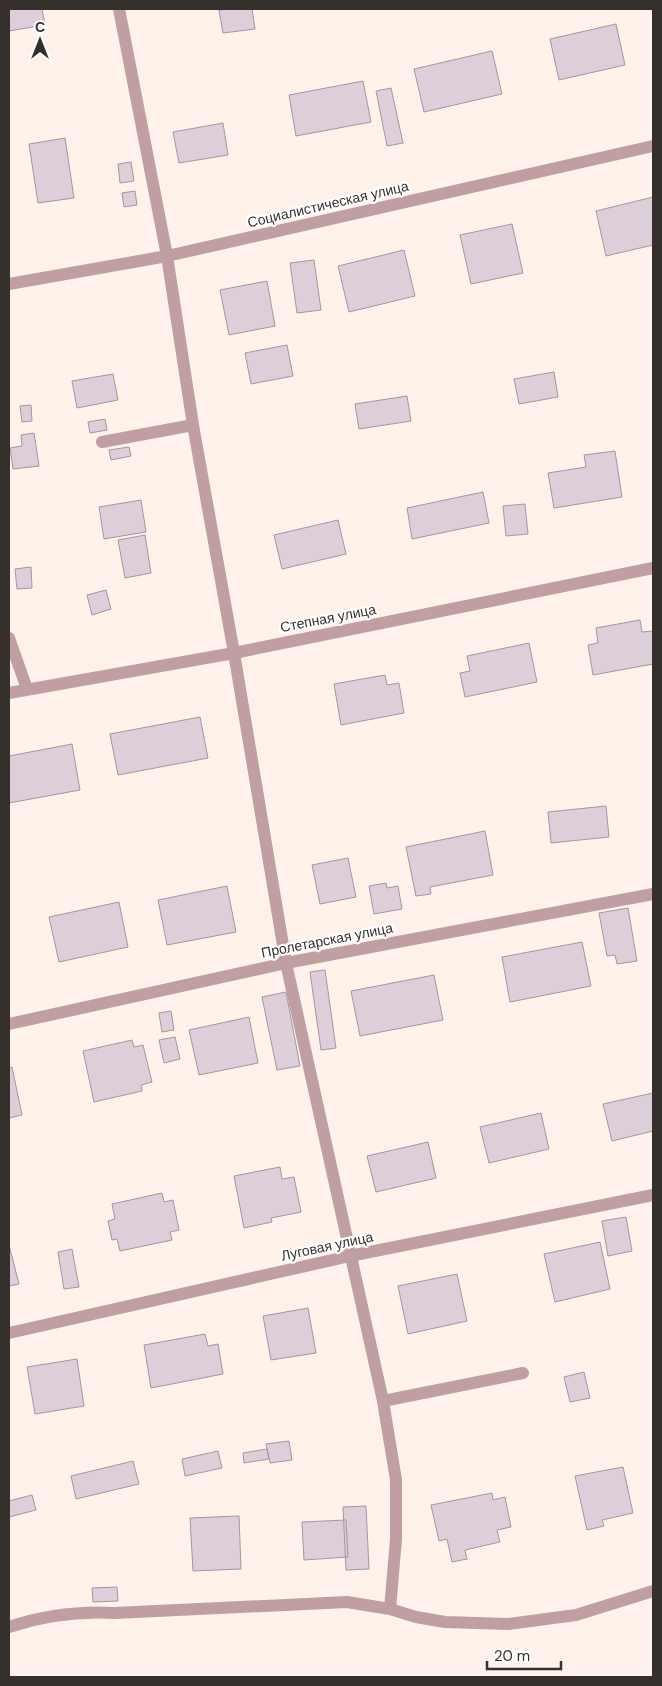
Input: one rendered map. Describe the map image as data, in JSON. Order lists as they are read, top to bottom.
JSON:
{
  "streets": {
    "street": [
      "Социалистическая улица",
      "Степная улица",
      "Пролетарская улица",
      "Луговая улица"
    ]
  },
  "scale_bar": "20 m",
  "north": "top"
}
